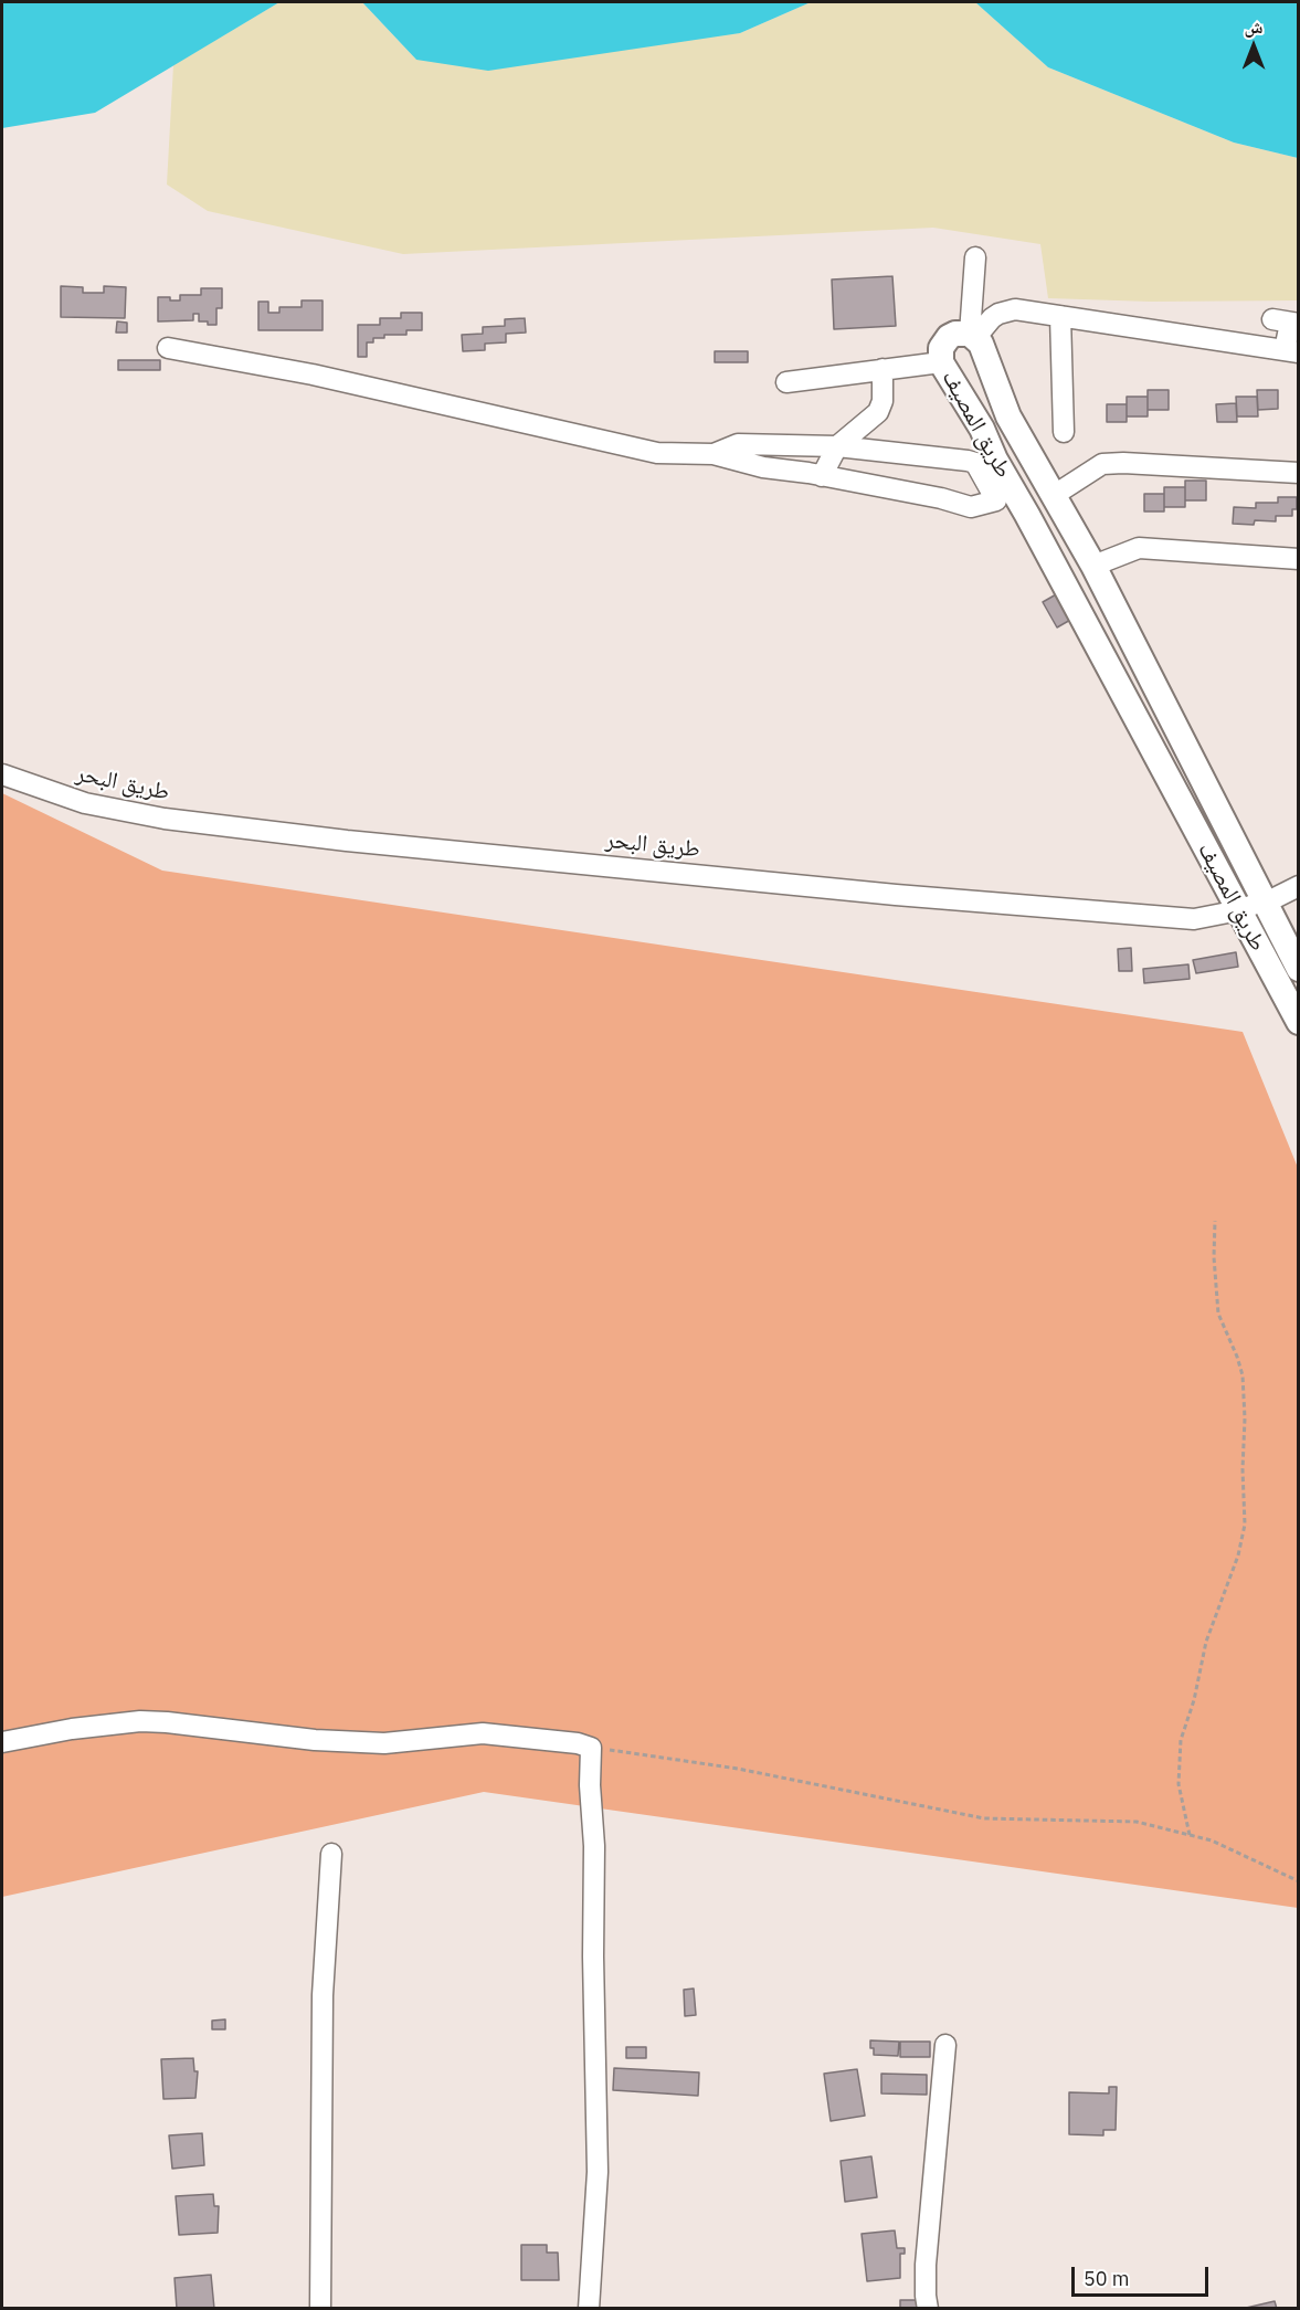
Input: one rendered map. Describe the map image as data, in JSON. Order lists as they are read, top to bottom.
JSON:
{
  "streets": {
    "main road": ["طريق المصيف"],
    "street": ["طريق البحر"]
  },
  "crossings": [
    ["طريق المصيف", "طريق البحر"]
  ],
  "scale_bar": "50 m",
  "north": "top"
}
